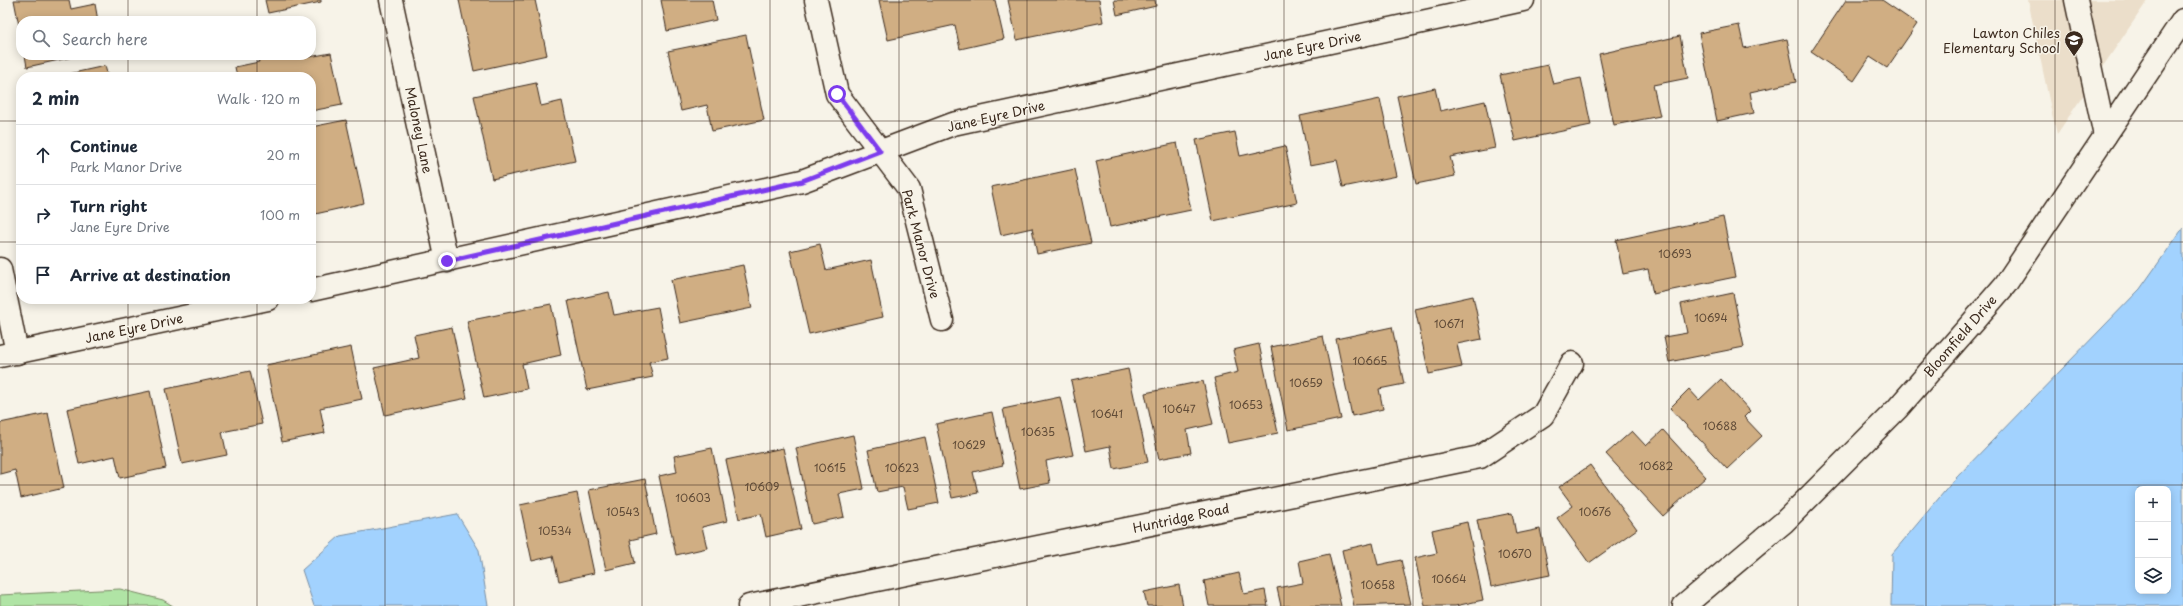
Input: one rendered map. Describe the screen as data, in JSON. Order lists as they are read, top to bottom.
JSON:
{
  "streets": {
    "street": [
      "Jane Eyre Drive",
      "Maloney Lane",
      "Park Manor Drive",
      "Bloomfield Drive",
      "Huntridge Road"
    ]
  },
  "crossings": [
    ["Jane Eyre Drive", "Maloney Lane"],
    ["Jane Eyre Drive", "Park Manor Drive"]
  ],
  "places": {
    "school or university": ["Lawton Chiles Elementary School"]
  },
  "house_numbers": [
    "10693",
    "10694",
    "10671",
    "10665",
    "10659",
    "10653",
    "10647",
    "10641",
    "10688",
    "10635",
    "10629",
    "10682",
    "10615",
    "10623",
    "10609",
    "10603",
    "10543",
    "10676",
    "10534",
    "10670",
    "10664",
    "10658"
  ],
  "page": {
    "search": "Search here",
    "heading": ["2 min", "Walk · 120 m"],
    "list": [
      ["Continue", "Park Manor Drive", "20 m"],
      ["Turn right", "Jane Eyre Drive", "100 m"],
      "Arrive at destination"
    ],
    "map_buttons": ["+", "−"]
  }
}
